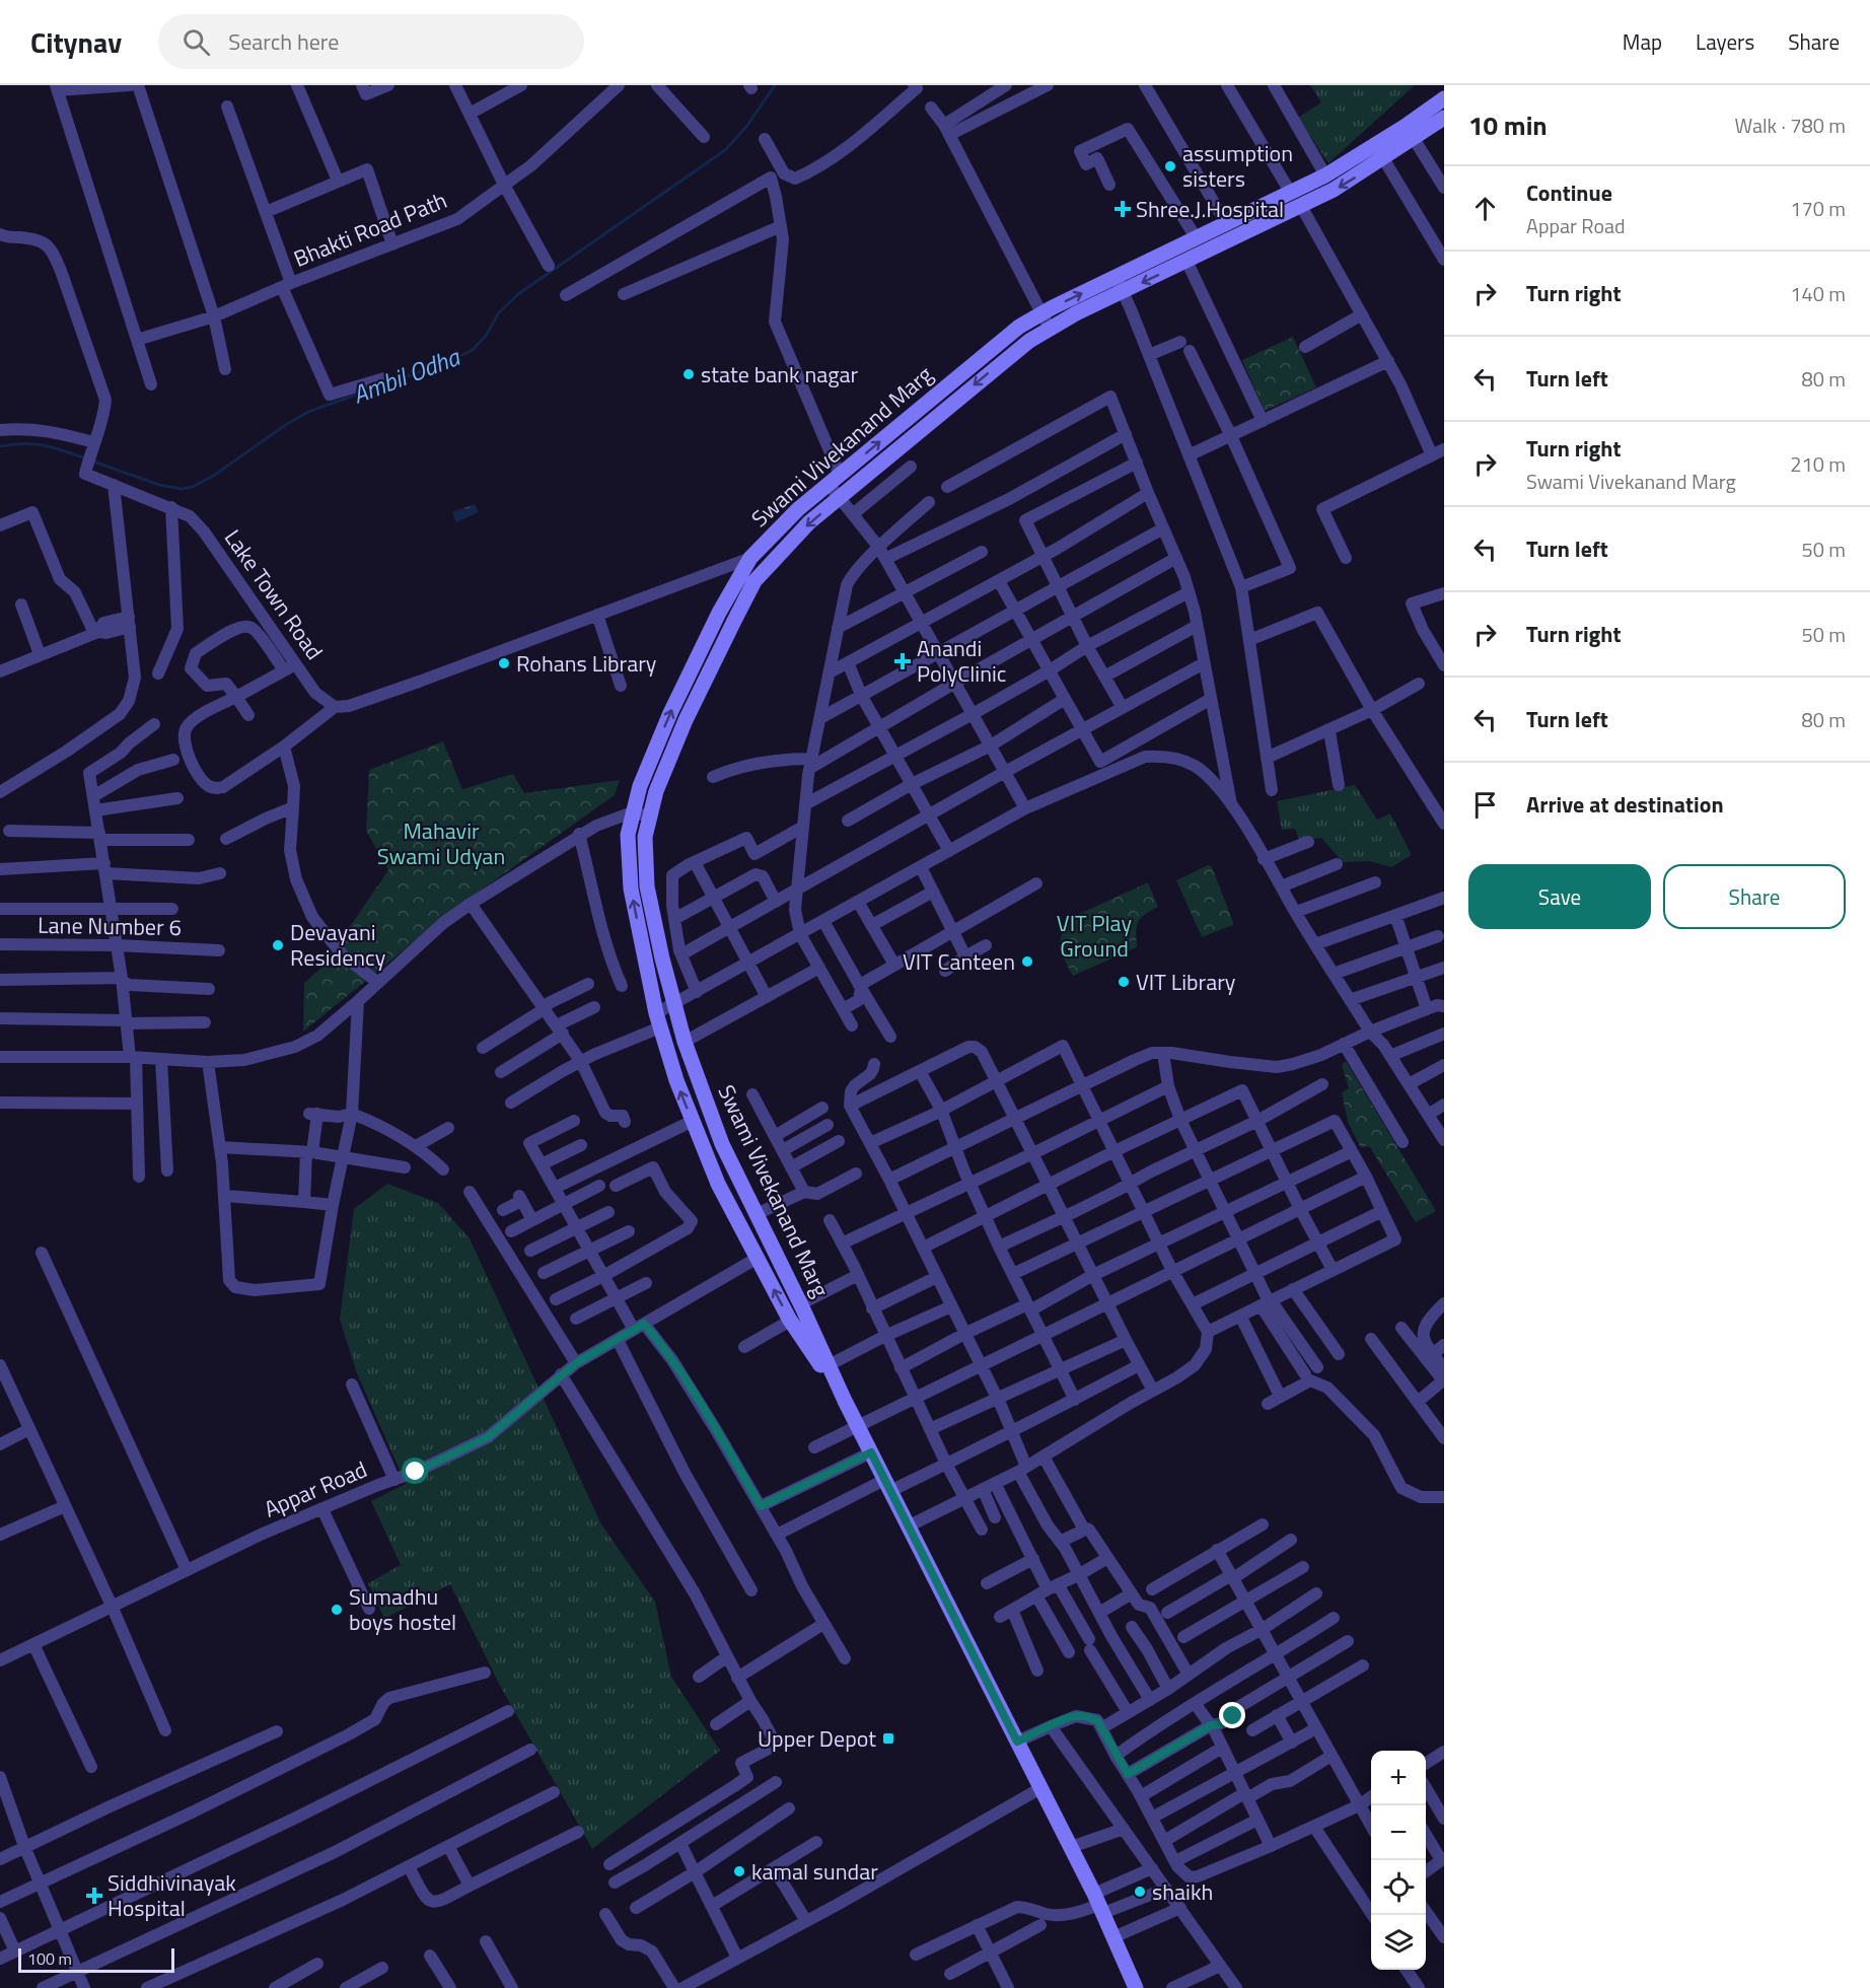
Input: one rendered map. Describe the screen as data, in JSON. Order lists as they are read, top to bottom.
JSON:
{
  "streets": {
    "main road": ["Swami Vivekanand Marg"],
    "street": [
      "Bhakti Road Path",
      "Lake Town Road",
      "Lane Number 6",
      "Appar Road"
    ]
  },
  "crossings": [
    ["Swami Vivekanand Marg", "Appar Road"]
  ],
  "water": ["Ambil Odha"],
  "parks": ["Mahavir Swami Udyan", "VIT Play Ground"],
  "places": {
    "other": [
      "assumption sisters",
      "state bank nagar",
      "Rohans Library",
      "Devayani Residency",
      "VIT Canteen",
      "VIT Library",
      "Sumadhu boys hostel",
      "kamal sundar",
      "shaikh"
    ],
    "health": ["Shree.J.Hospital", "Anandi PolyClinic", "Siddhivinayak Hospital"],
    "transit": ["Upper Depot"]
  },
  "scale_bar": "100 m",
  "page": {
    "header": "Citynav",
    "search": "Search here",
    "nav": ["Map", "Layers", "Share"],
    "heading": ["10 min", "Walk · 780 m"],
    "list": [
      ["Continue", "Appar Road", "170 m"],
      ["Turn right", "140 m"],
      ["Turn left", "80 m"],
      ["Turn right", "Swami Vivekanand Marg", "210 m"],
      ["Turn left", "50 m"],
      ["Turn right", "50 m"],
      ["Turn left", "80 m"],
      "Arrive at destination"
    ],
    "buttons": ["Save", "Share"],
    "map_buttons": ["+", "−"],
    "scale": "100 m"
  }
}
